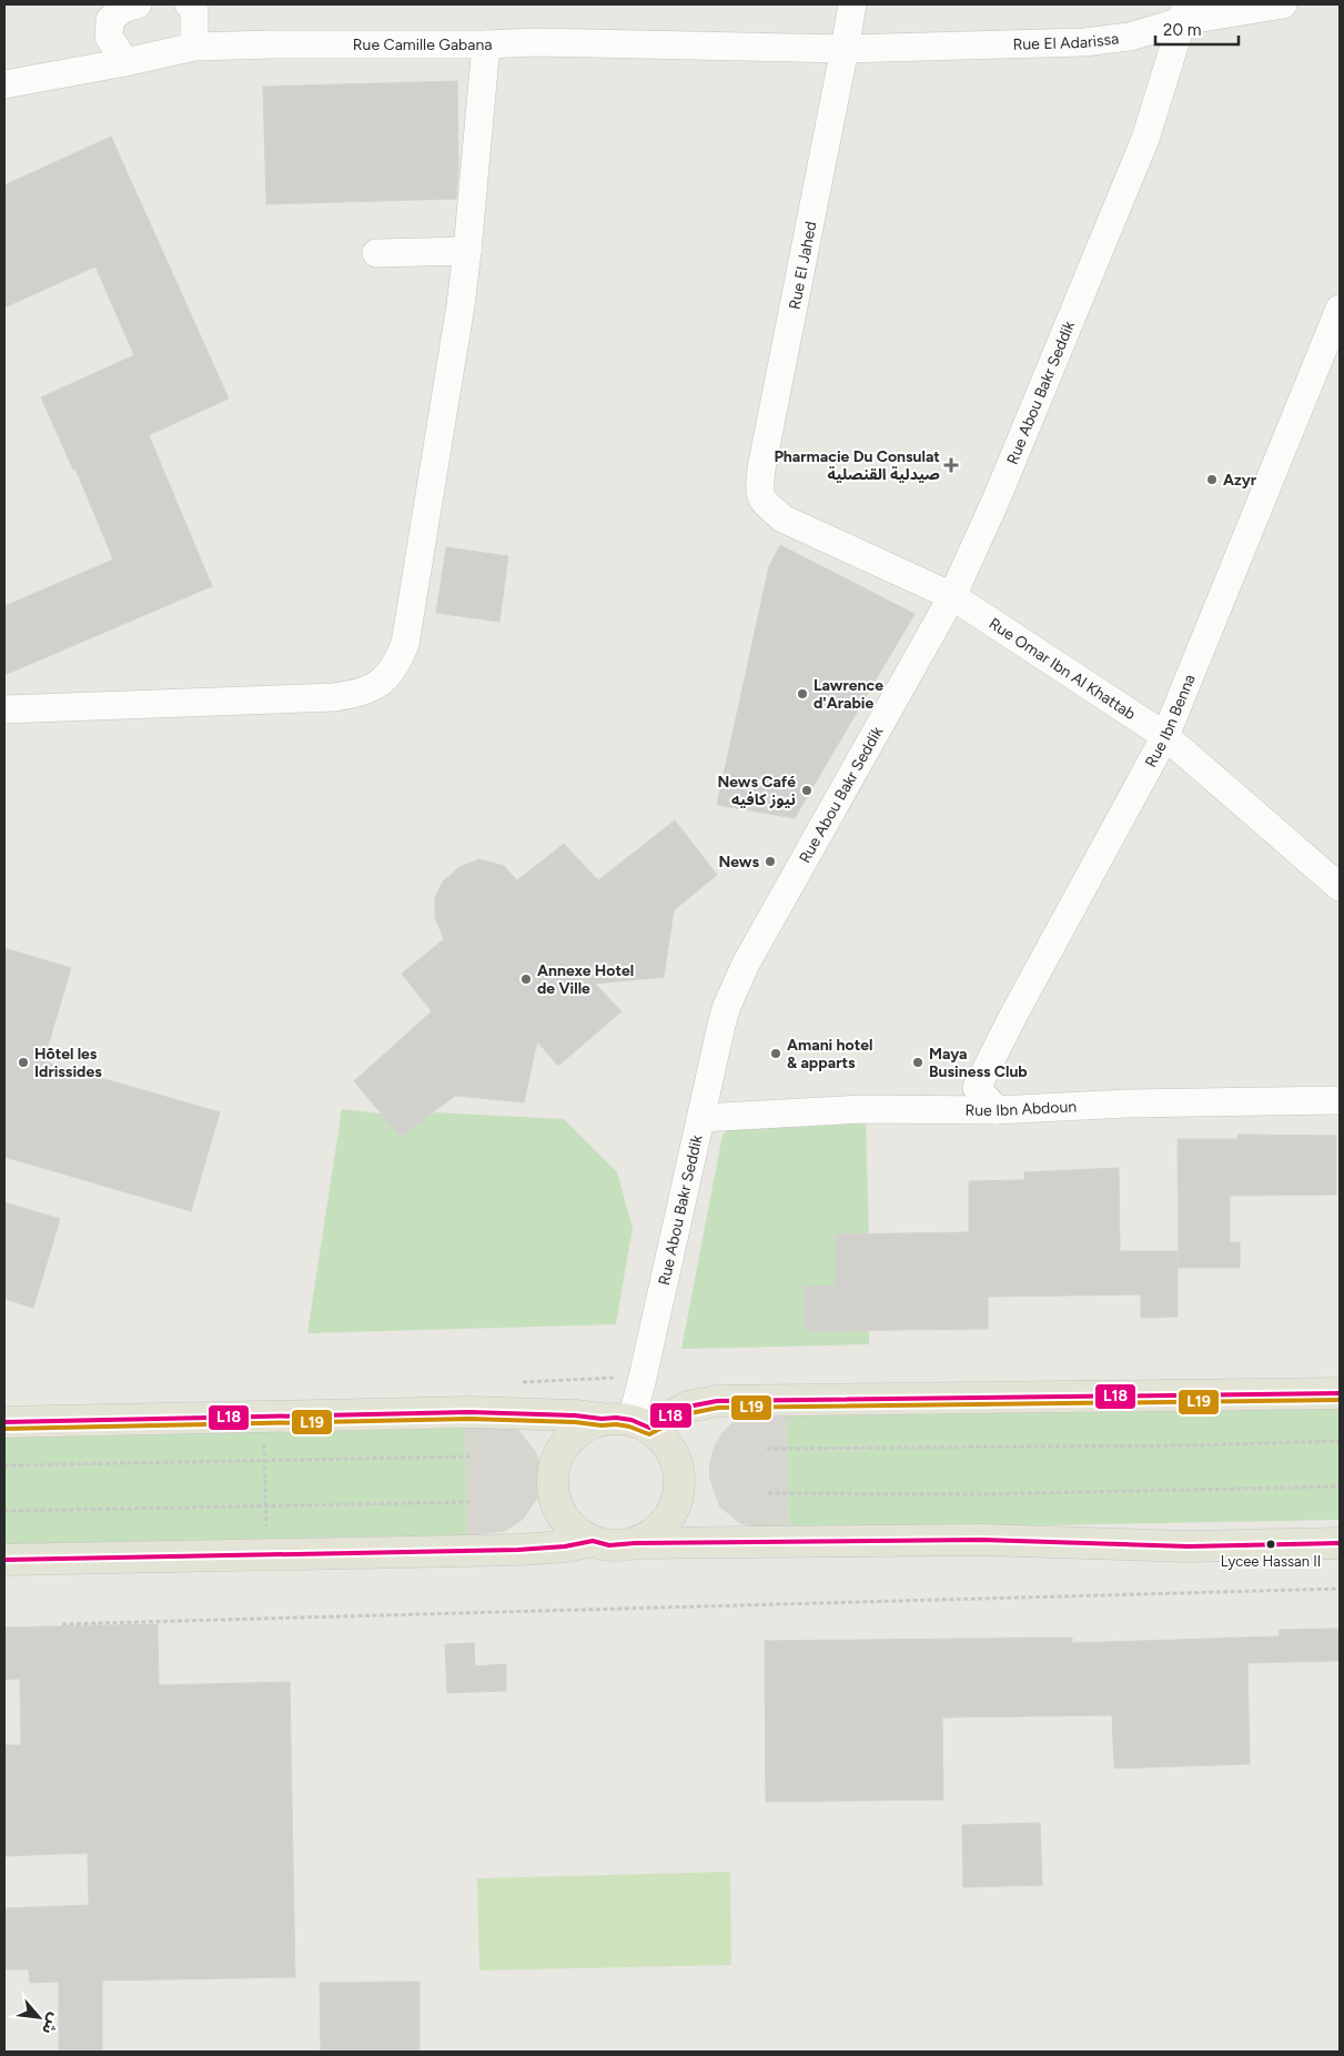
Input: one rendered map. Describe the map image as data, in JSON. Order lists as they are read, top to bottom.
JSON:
{
  "streets": {
    "street": [
      "Rue El Adarissa",
      "Rue Camille Gabana",
      "Rue El Jahed",
      "Rue Abou Bakr Seddik",
      "Rue Omar Ibn Al Khattab",
      "Rue Ibn Benna",
      "Rue Ibn Abdoun"
    ]
  },
  "crossings": [
    ["Rue El Adarissa", "Rue Camille Gabana"],
    ["Rue El Adarissa", "Rue El Jahed"],
    ["Rue El Adarissa", "Rue Abou Bakr Seddik"],
    ["Rue Camille Gabana", "Rue El Jahed"],
    ["Rue El Jahed", "Rue Omar Ibn Al Khattab"],
    ["Rue Abou Bakr Seddik", "Rue Omar Ibn Al Khattab"],
    ["Rue Abou Bakr Seddik", "Rue Ibn Abdoun"],
    ["Rue Omar Ibn Al Khattab", "Rue Ibn Benna"],
    ["Rue Ibn Benna", "Rue Ibn Abdoun"]
  ],
  "places": {
    "health": ["Pharmacie Du Consulat صيدلية القنصلية"],
    "other": [
      "Azyr",
      "Lawrence d'Arabie",
      "News Café نيوز كافيه",
      "News",
      "Annexe Hotel de Ville",
      "Amani hotel & apparts",
      "Hôtel les Idrissides",
      "Maya Business Club",
      "Lycee Hassan II"
    ]
  },
  "lines": ["transit line L18", "transit line L19"],
  "scale_bar": "20 m",
  "north": "bottom right"
}
